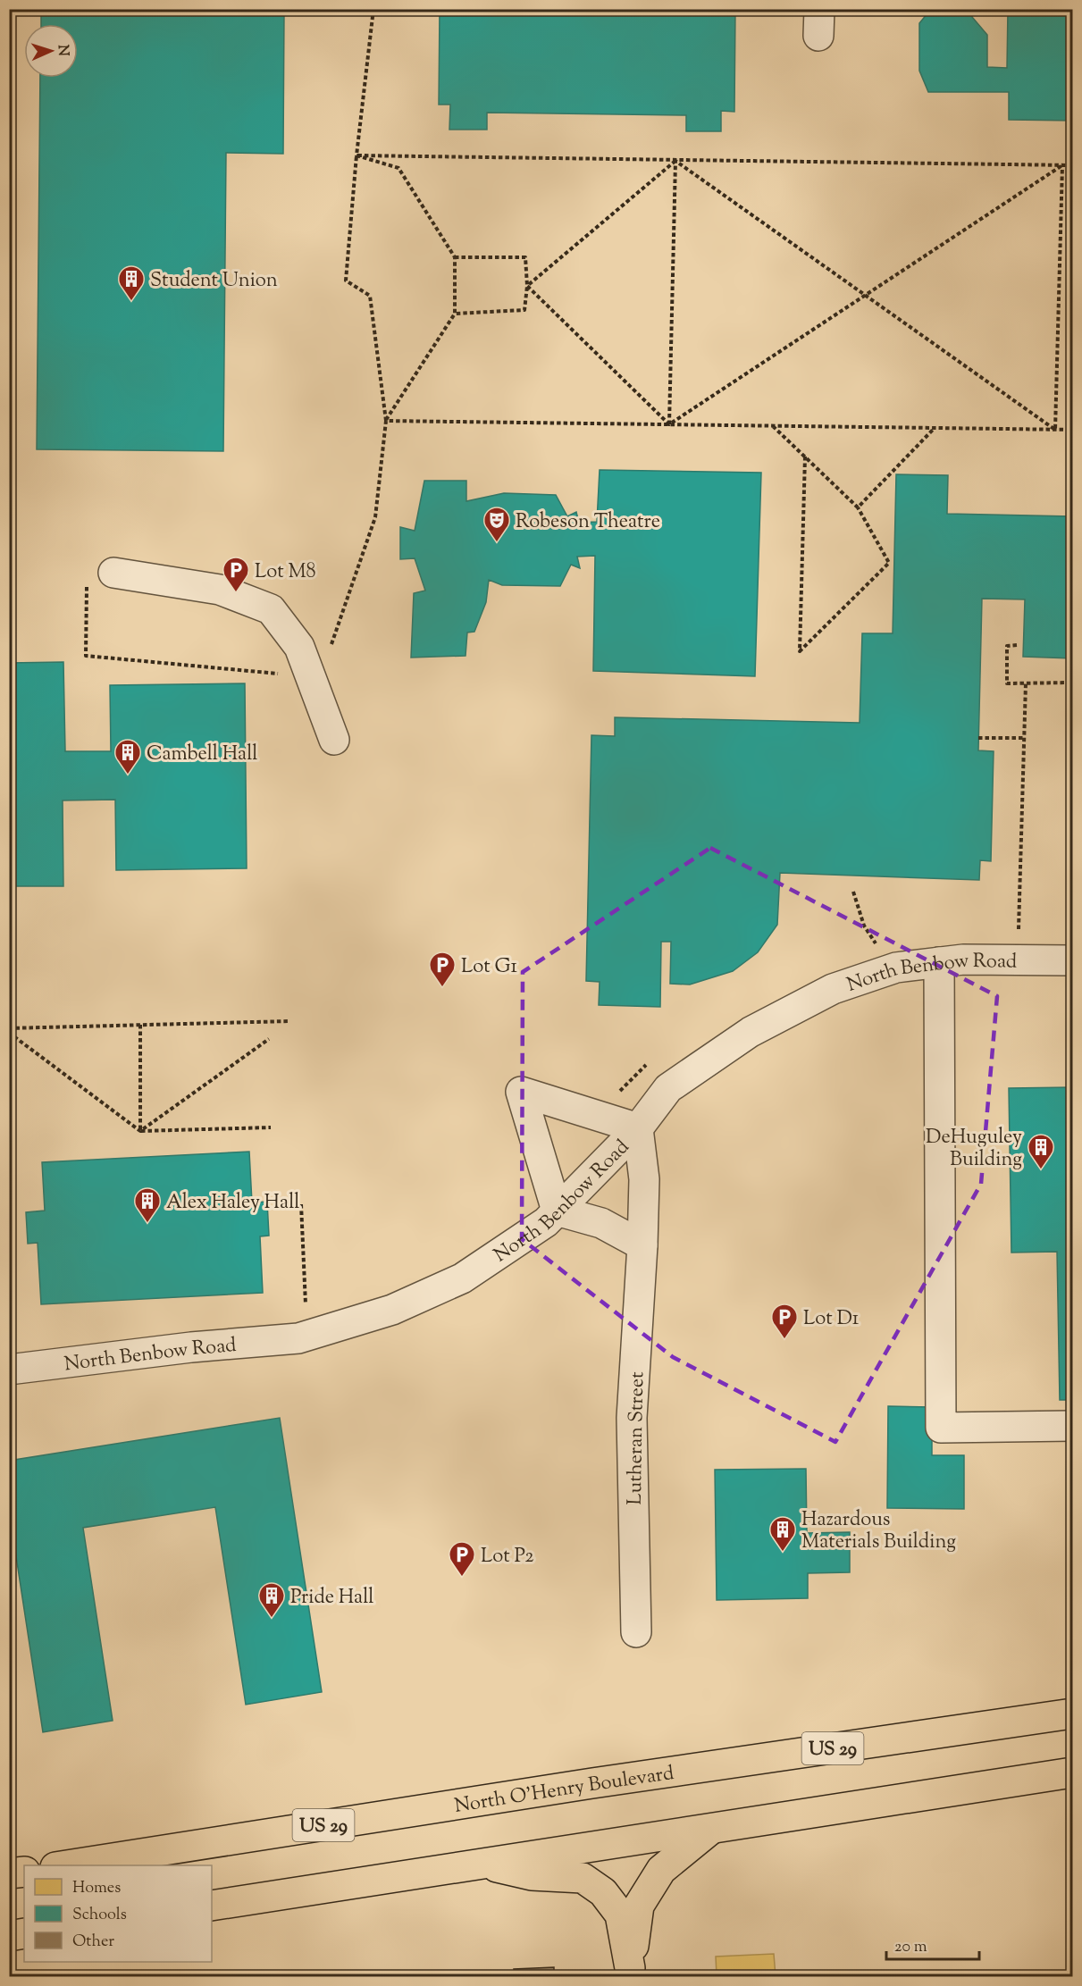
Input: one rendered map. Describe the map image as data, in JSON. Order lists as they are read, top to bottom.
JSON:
{
  "streets": {
    "highway": ["US 29", "North O'Henry Boulevard"],
    "street": ["North Benbow Road", "Lutheran Street"]
  },
  "crossings": [
    ["North Benbow Road", "Lutheran Street"]
  ],
  "places": {
    "building": [
      "Student Union",
      "Cambell Hall",
      "DeHuguley Building",
      "Alex Haley Hall",
      "Hazardous Materials Building",
      "Pride Hall"
    ],
    "theatre": ["Robeson Theatre"],
    "parking": [
      "Lot M8",
      "Lot G1",
      "Lot D1",
      "Lot P2"
    ]
  },
  "legend": ["Homes", "Schools", "Other"],
  "scale_bar": "20 m",
  "north": "right"
}
